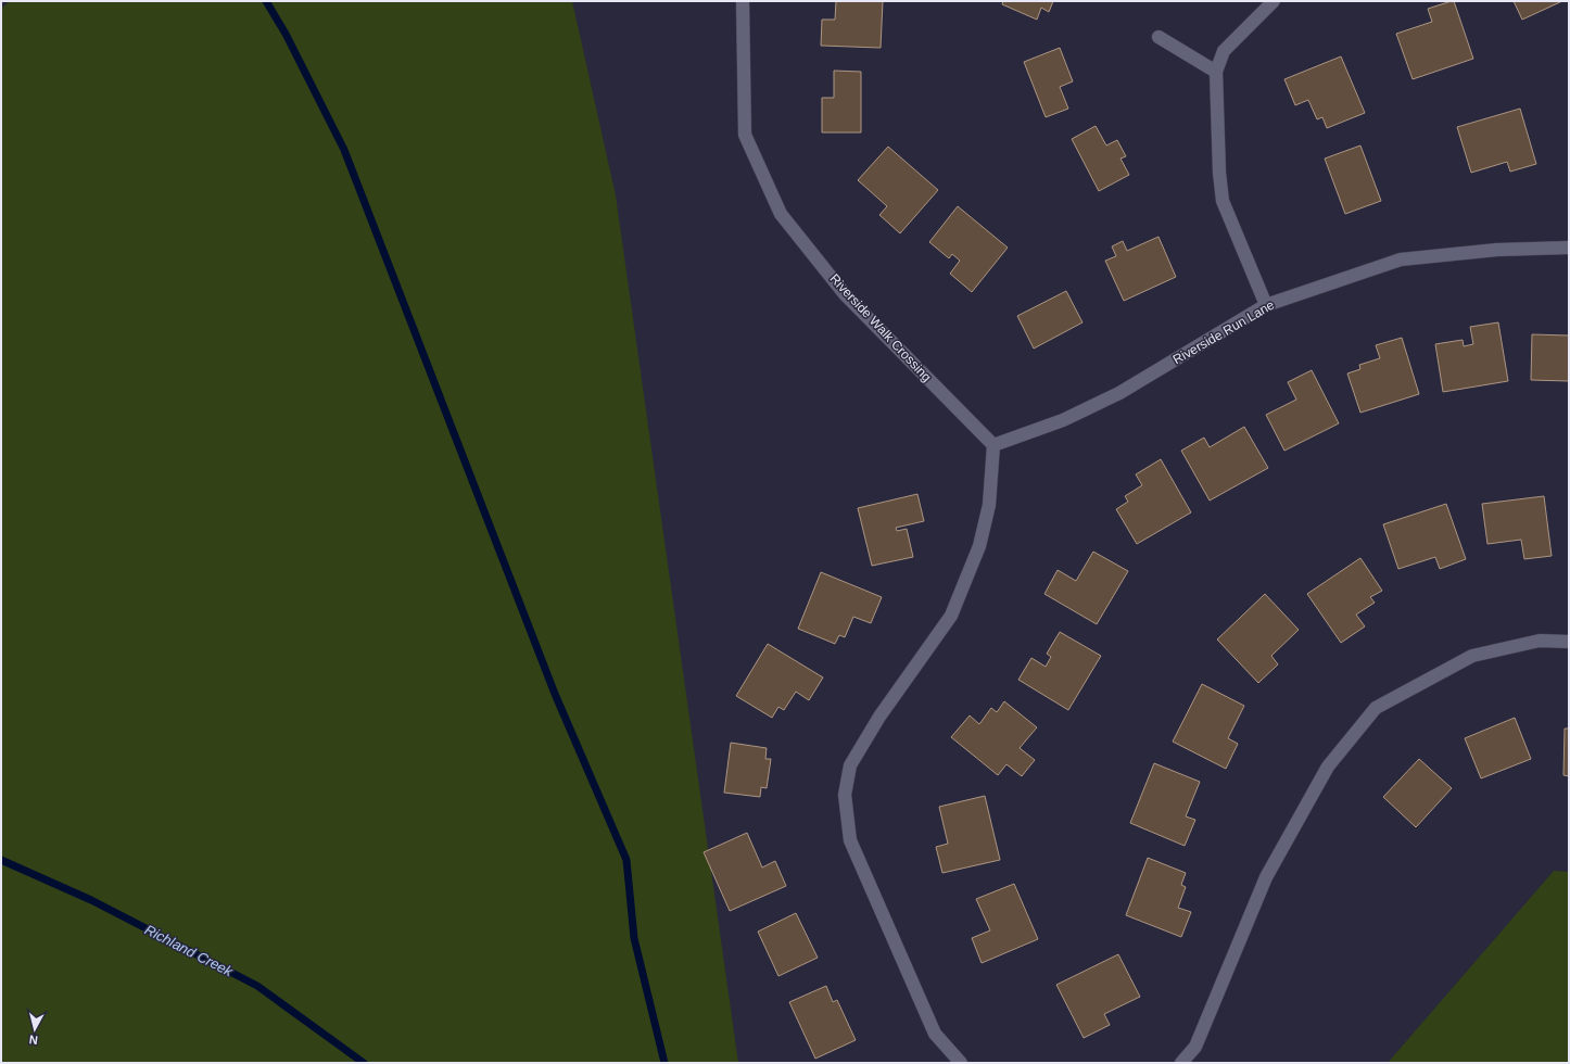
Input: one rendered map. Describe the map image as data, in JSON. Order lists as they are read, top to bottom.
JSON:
{
  "streets": {
    "street": ["Riverside Walk Crossing", "Riverside Run Lane"]
  },
  "crossings": [
    ["Riverside Walk Crossing", "Riverside Run Lane"]
  ],
  "water": ["Richland Creek"],
  "north": "bottom"
}
